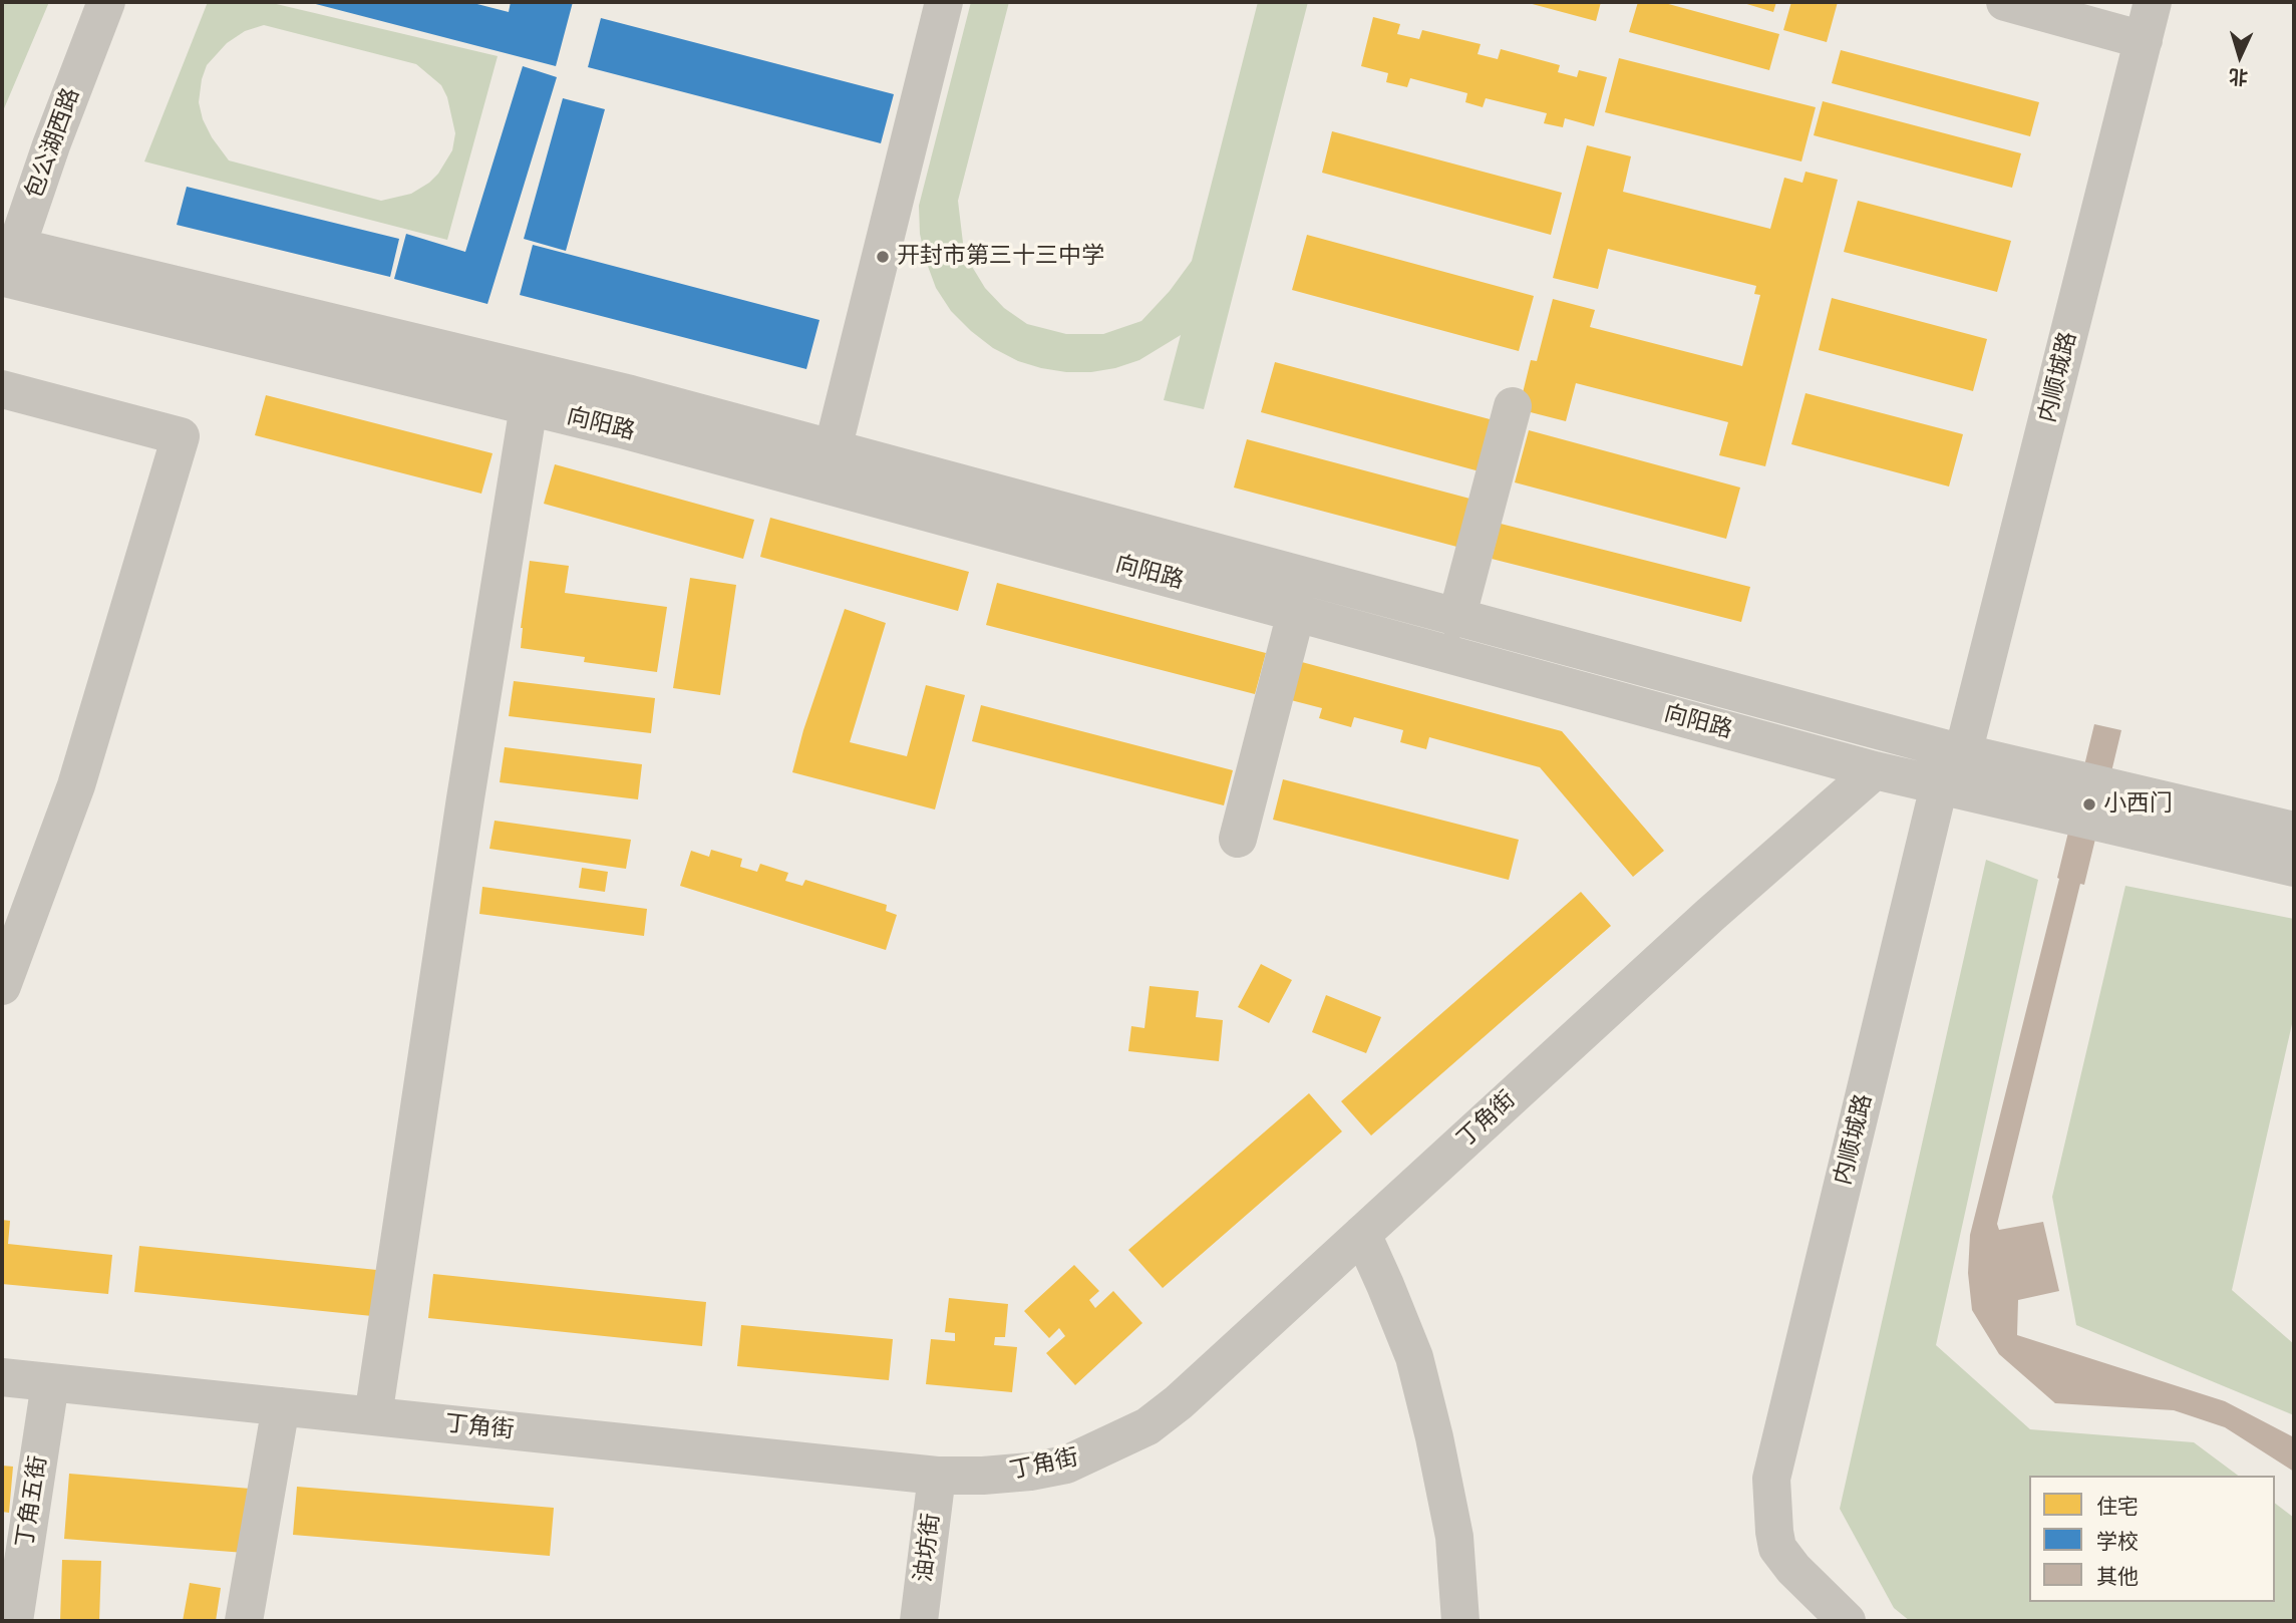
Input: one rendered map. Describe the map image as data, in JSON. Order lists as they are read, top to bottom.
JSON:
{
  "streets": {
    "street": [
      "包公湖西路",
      "内顺城路",
      "向阳路",
      "丁角街",
      "丁角五街",
      "油坊街"
    ]
  },
  "crossings": [
    ["包公湖西路", "向阳路"],
    ["内顺城路", "向阳路"],
    ["向阳路", "丁角街"],
    ["丁角街", "丁角五街"],
    ["丁角街", "油坊街"]
  ],
  "places": ["开封市第三十三中学", "小西门"],
  "legend": ["住宅", "学校", "其他"],
  "north": "bottom"
}
